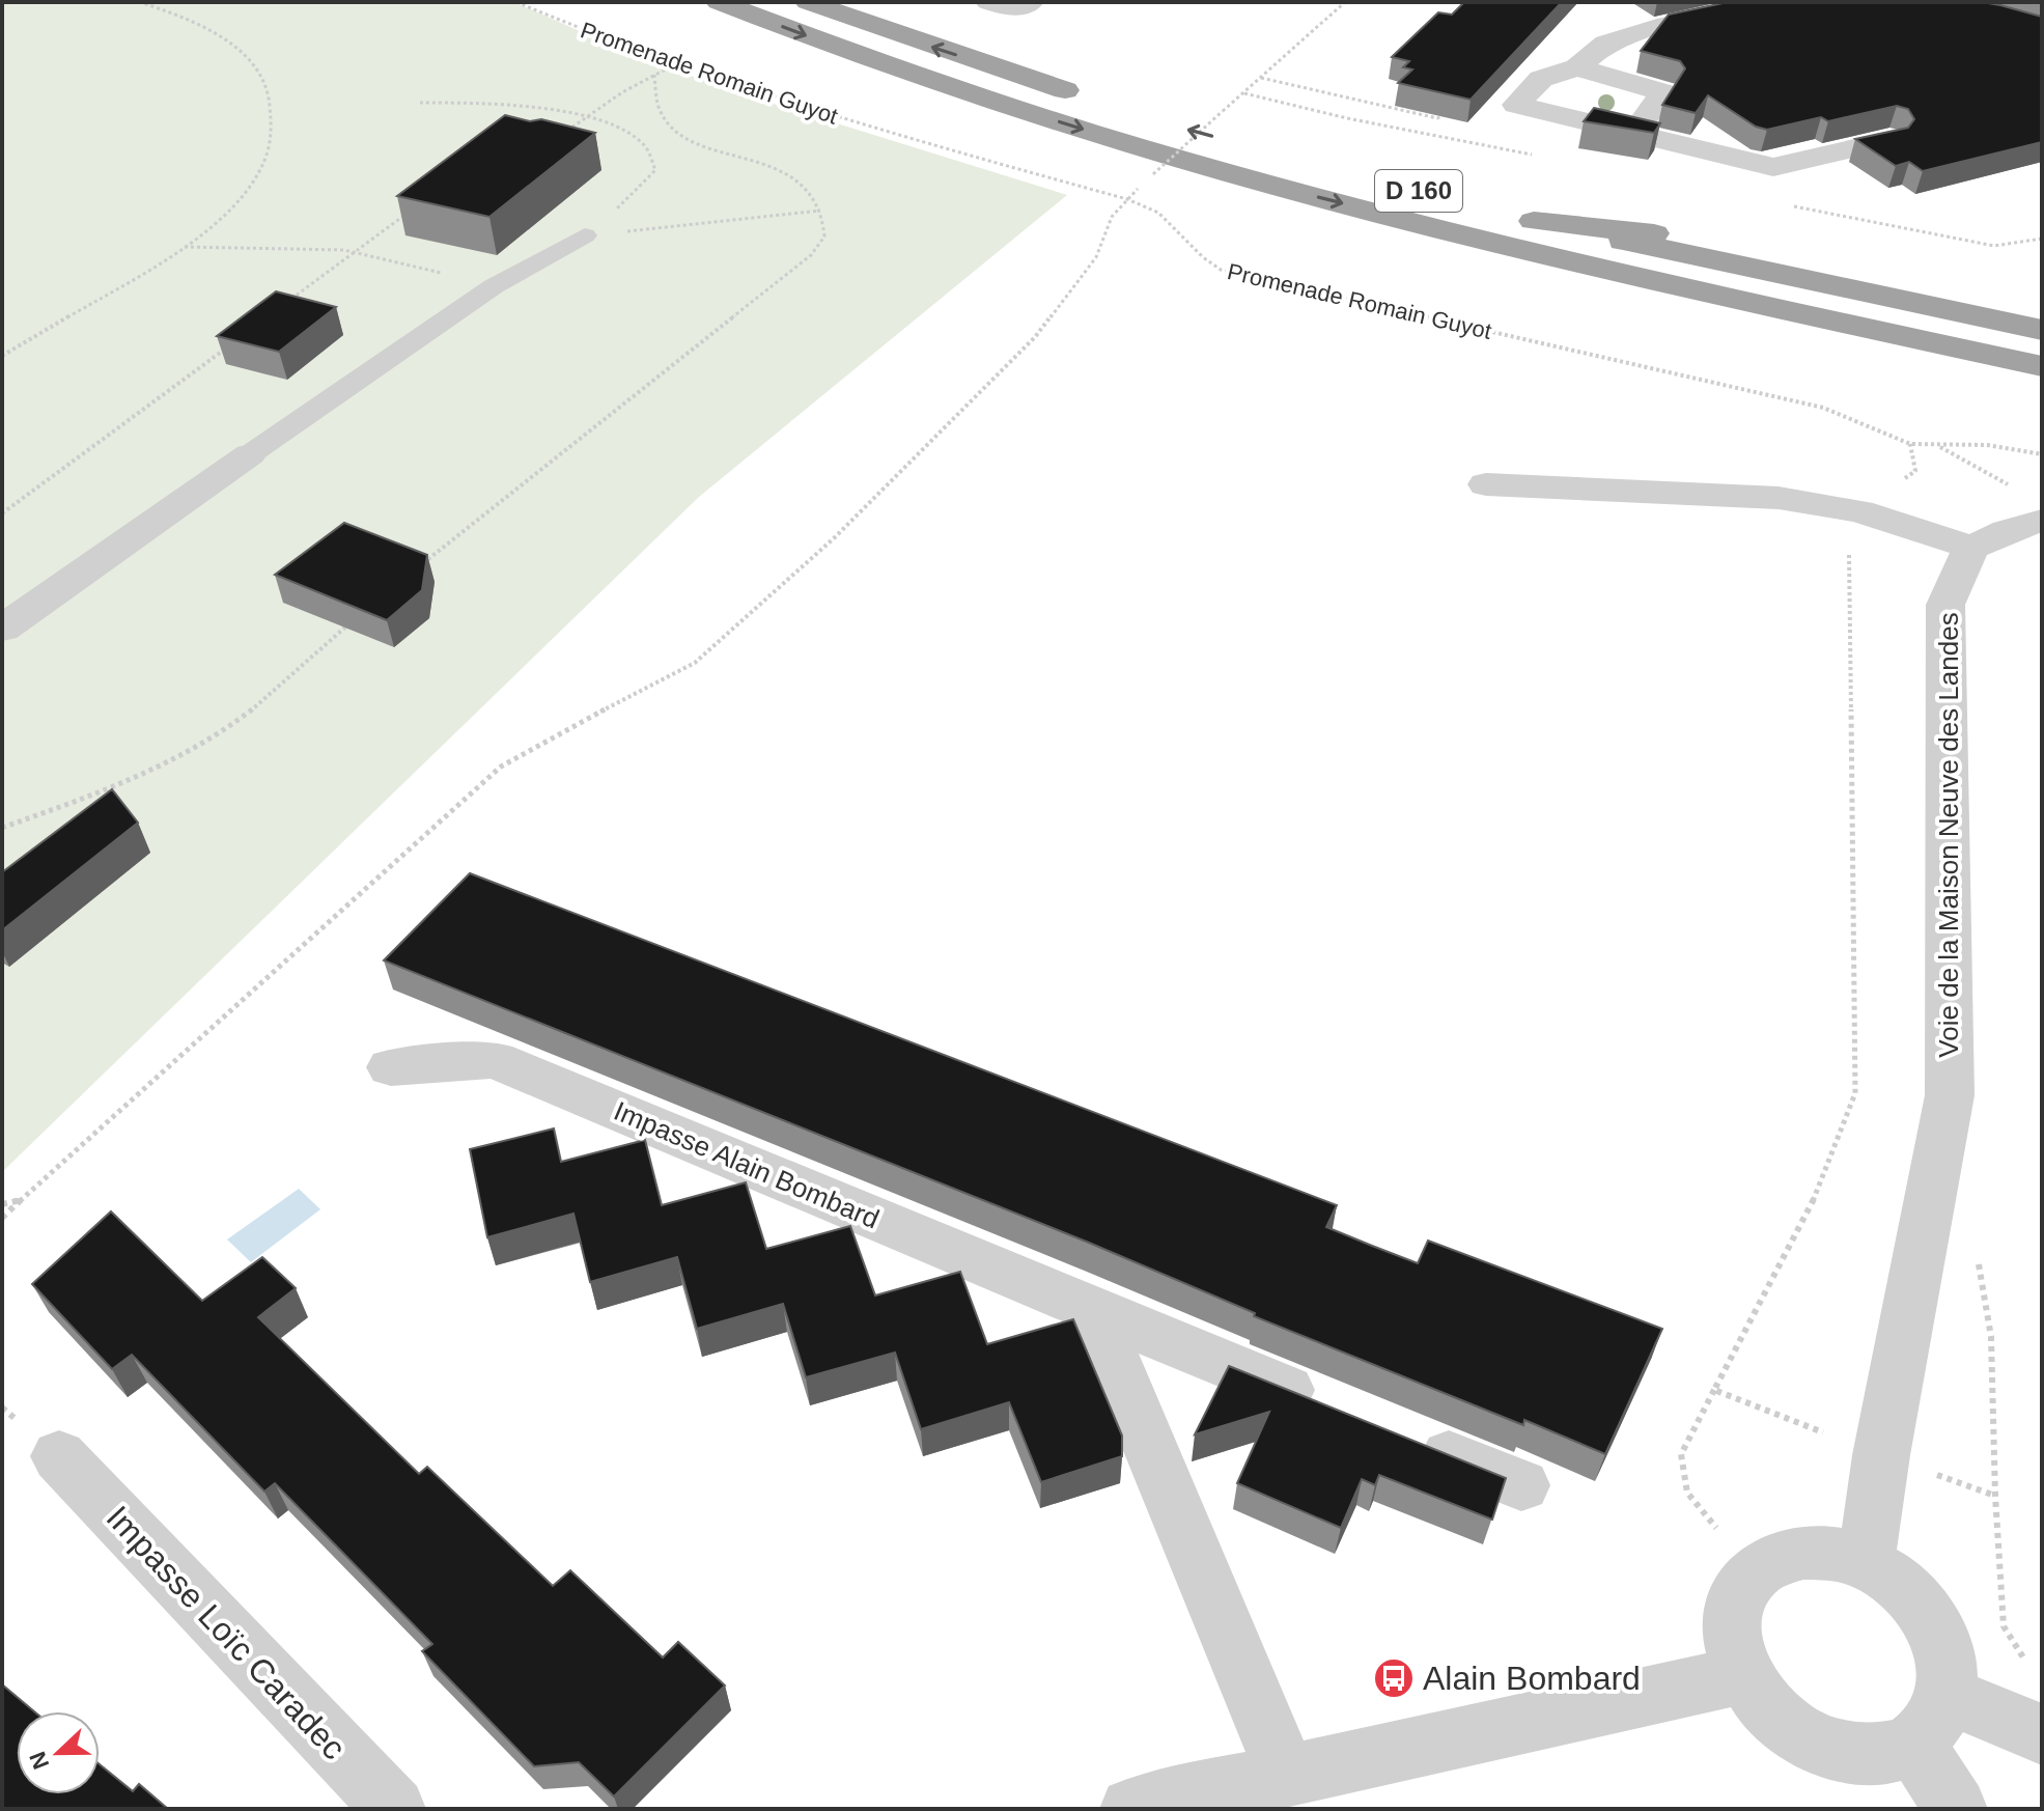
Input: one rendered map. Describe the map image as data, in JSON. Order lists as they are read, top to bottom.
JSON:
{
  "streets": {
    "highway": ["D 160"],
    "street": ["Voie de la Maison Neuve des Landes", "Impasse Alain Bombard", "Impasse Loïc Caradec"],
    "path": ["Promenade Romain Guyot"]
  },
  "places": {
    "bus stop": ["Alain Bombard"]
  },
  "north": "left"
}
